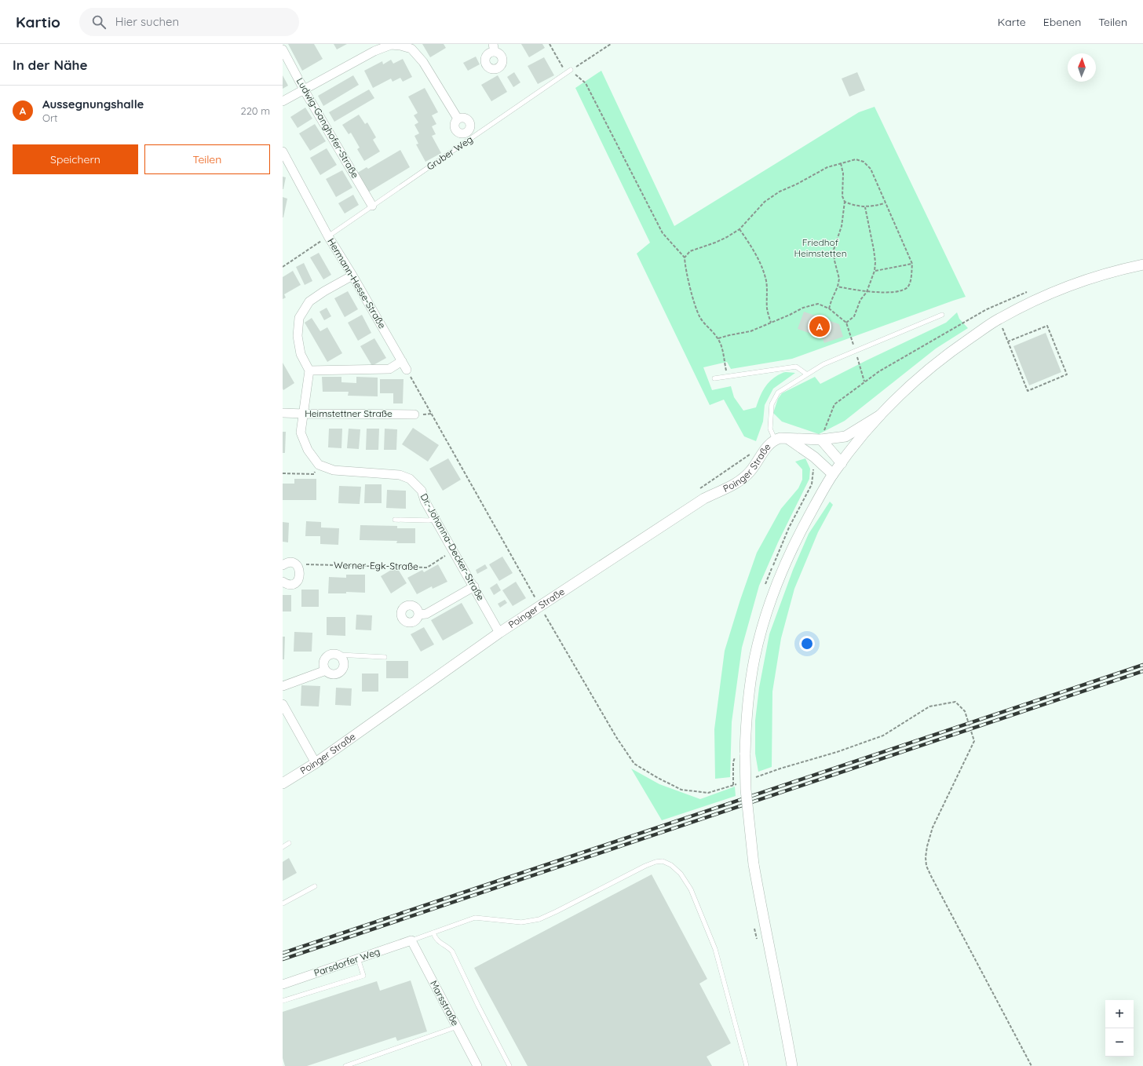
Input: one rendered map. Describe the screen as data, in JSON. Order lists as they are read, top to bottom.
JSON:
{
  "streets": {
    "street": [
      "Ludwig-Ganghofer-Straße",
      "Hermann-Hesse-Straße",
      "Heimstettner Straße",
      "Poinger Straße",
      "Dr.-Johanna-Decker-Straße",
      "Parsdorfer Weg",
      "Marsstraße"
    ],
    "lane": ["Gruber Weg"],
    "path": ["Werner-Egk-Straße"]
  },
  "crossings": [
    ["Ludwig-Ganghofer-Straße", "Gruber Weg"],
    ["Gruber Weg", "Hermann-Hesse-Straße"],
    ["Poinger Straße", "Dr.-Johanna-Decker-Straße"],
    ["Dr.-Johanna-Decker-Straße", "Werner-Egk-Straße"],
    ["Parsdorfer Weg", "Marsstraße"]
  ],
  "parks": ["Friedhof Heimstetten"],
  "north": "top",
  "page": {
    "header": "Kartio",
    "search": "Hier suchen",
    "nav": ["Karte", "Ebenen", "Teilen"],
    "heading": "In der Nähe",
    "list": [
      {
        "mark": "A",
        "name": "Aussegnungshalle",
        "note": "Ort",
        "value": "220 m"
      }
    ],
    "buttons": ["Speichern", "Teilen"],
    "pins": "A",
    "map_buttons": ["+", "−"]
  }
}
